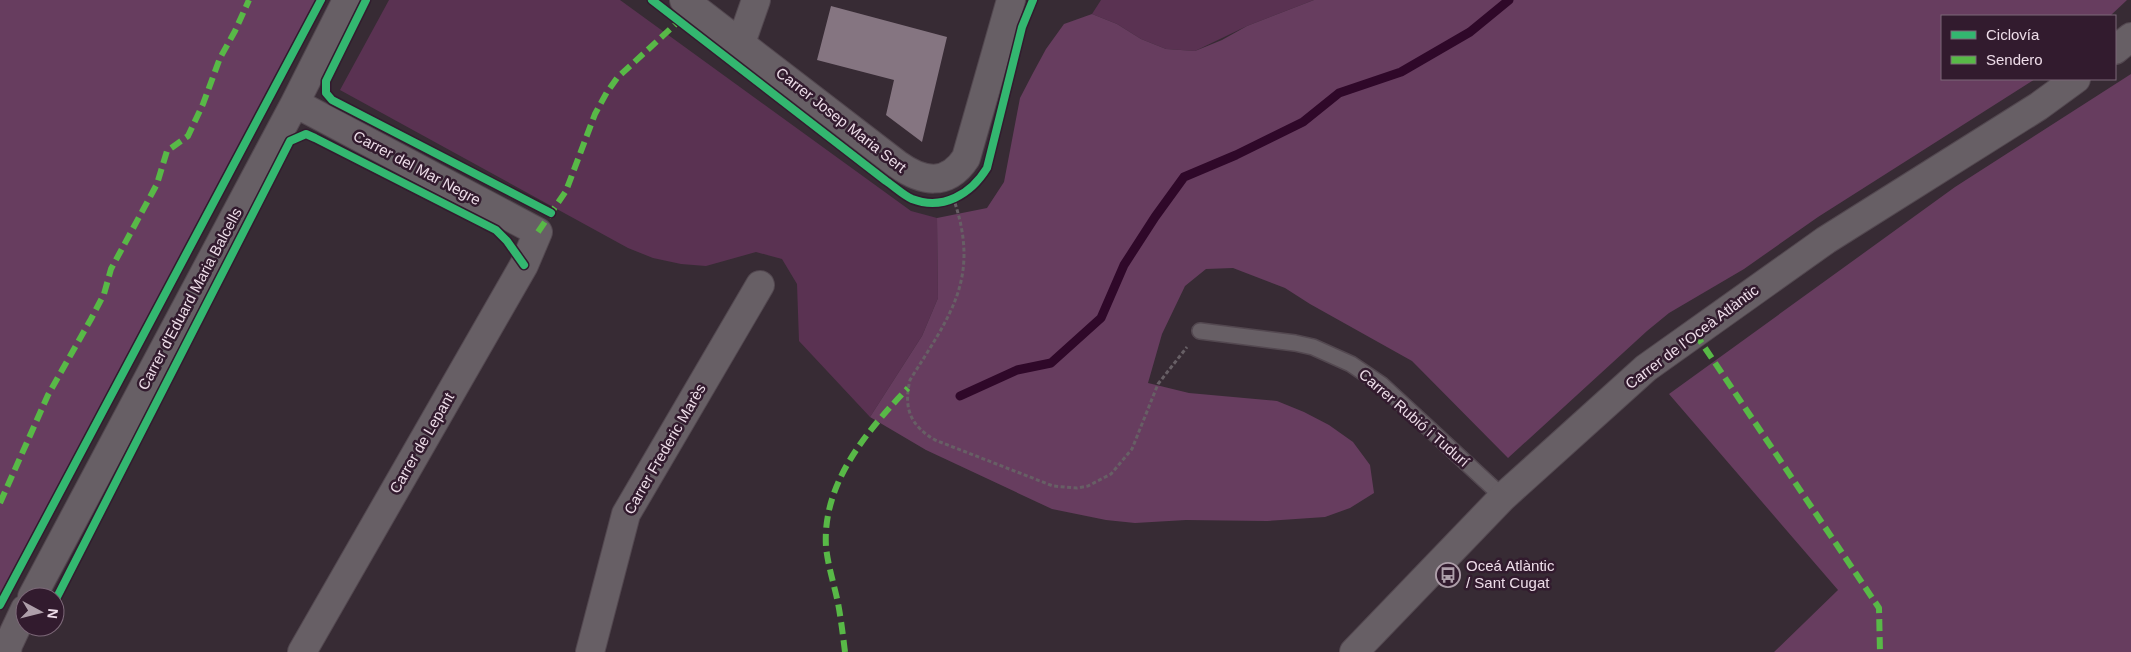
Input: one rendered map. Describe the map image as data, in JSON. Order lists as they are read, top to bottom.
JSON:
{
  "streets": {
    "street": [
      "Carrer Josep Maria Sert",
      "Carrer del Mar Negre",
      "Carrer d'Eduard Maria Balcells",
      "Carrer de l'Oceà Atlàntic",
      "Carrer de Lepant",
      "Carrer Frederic Marès"
    ],
    "lane": ["Carrer Rubió i Tudurí"]
  },
  "crossings": [
    ["Carrer del Mar Negre", "Carrer d'Eduard Maria Balcells"],
    ["Carrer del Mar Negre", "Carrer de Lepant"],
    ["Carrer de l'Oceà Atlàntic", "Carrer Rubió i Tudurí"]
  ],
  "places": {
    "bus stop": ["Oceá Atlàntic / Sant Cugat"]
  },
  "legend": ["Ciclovía", "Sendero"],
  "north": "right"
}
